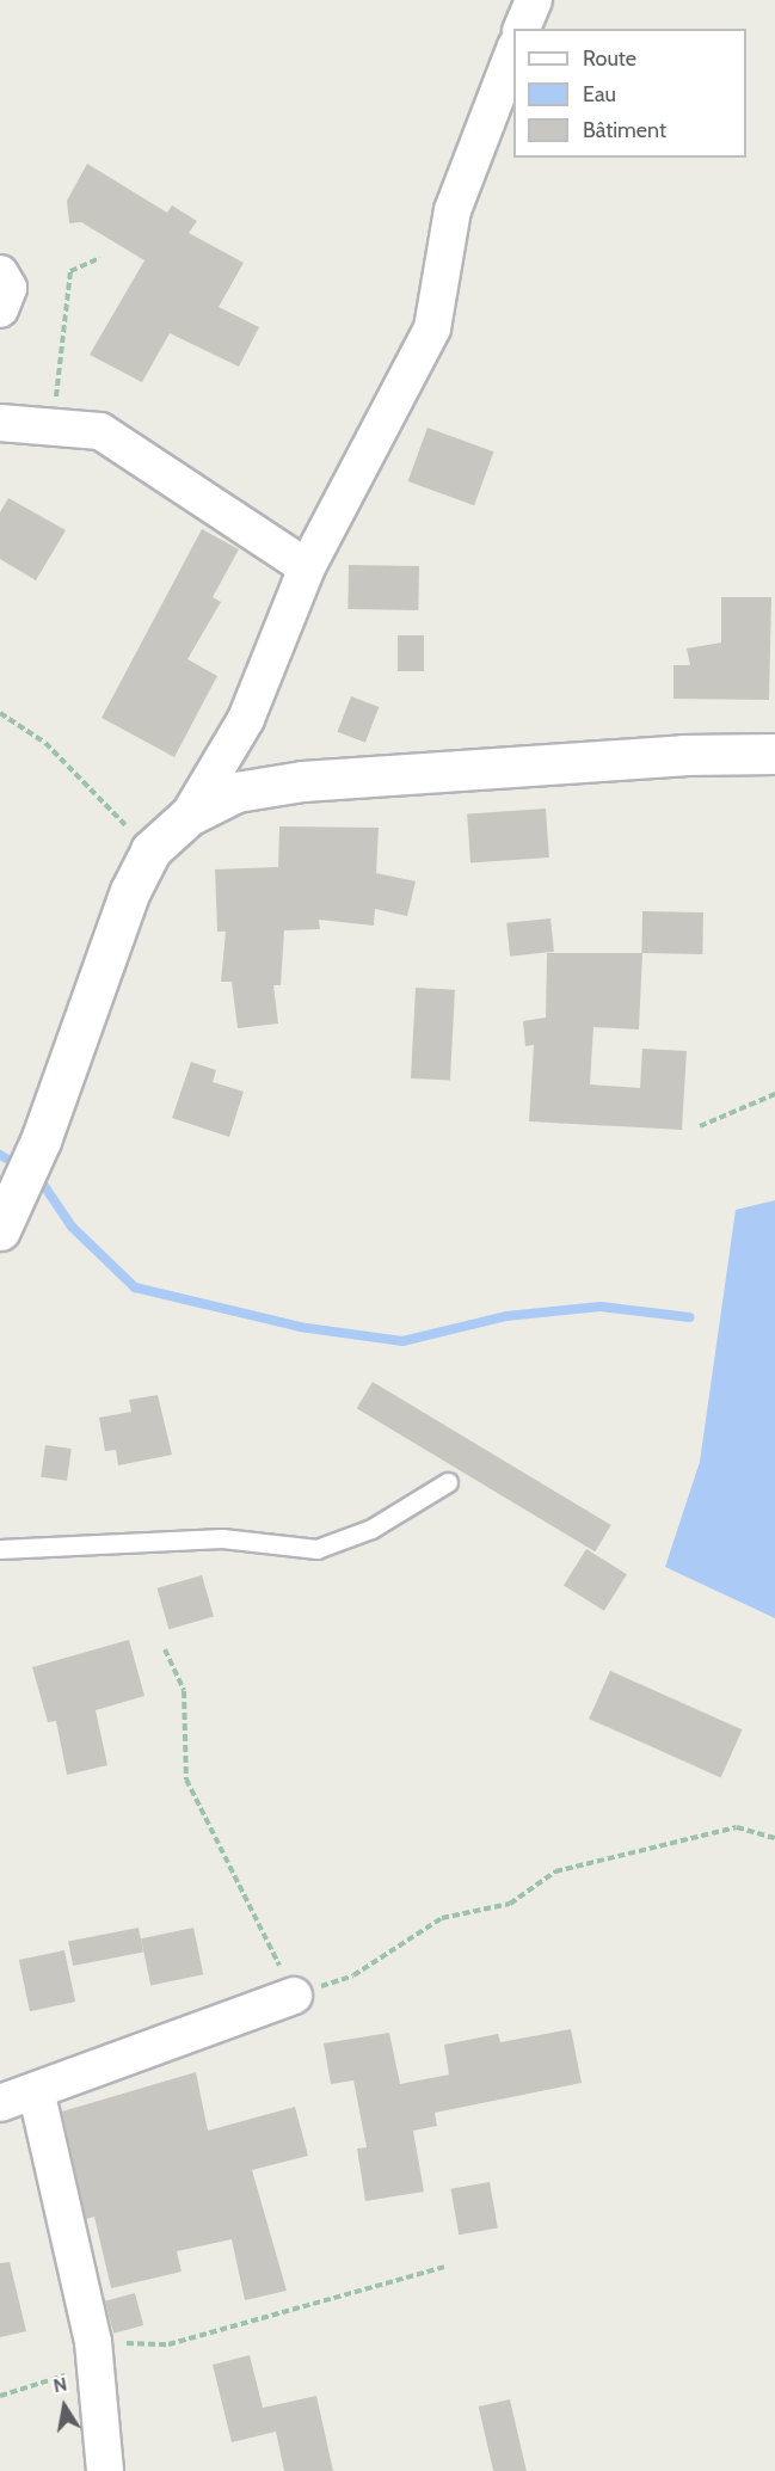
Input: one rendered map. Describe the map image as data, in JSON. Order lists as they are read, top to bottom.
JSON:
{
  "legend": ["Route", "Eau", "Bâtiment"],
  "north": "top"
}
